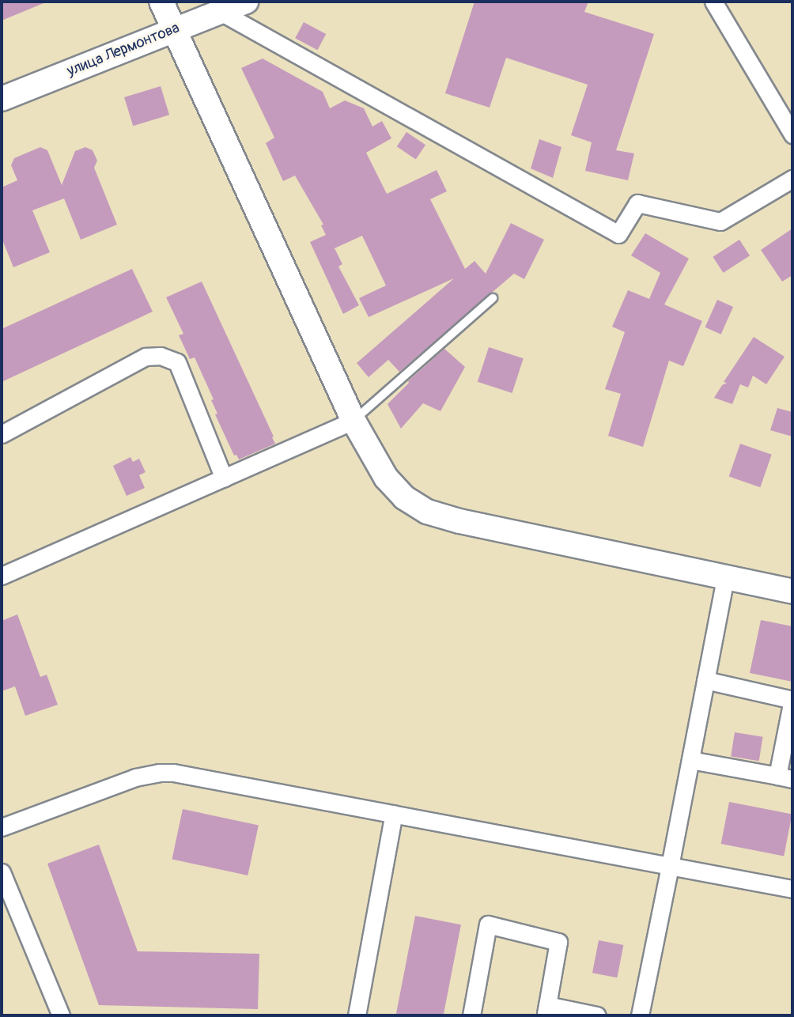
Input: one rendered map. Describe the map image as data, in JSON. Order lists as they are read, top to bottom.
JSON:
{
  "streets": {
    "street": ["улица Лермонтова"]
  }
}
